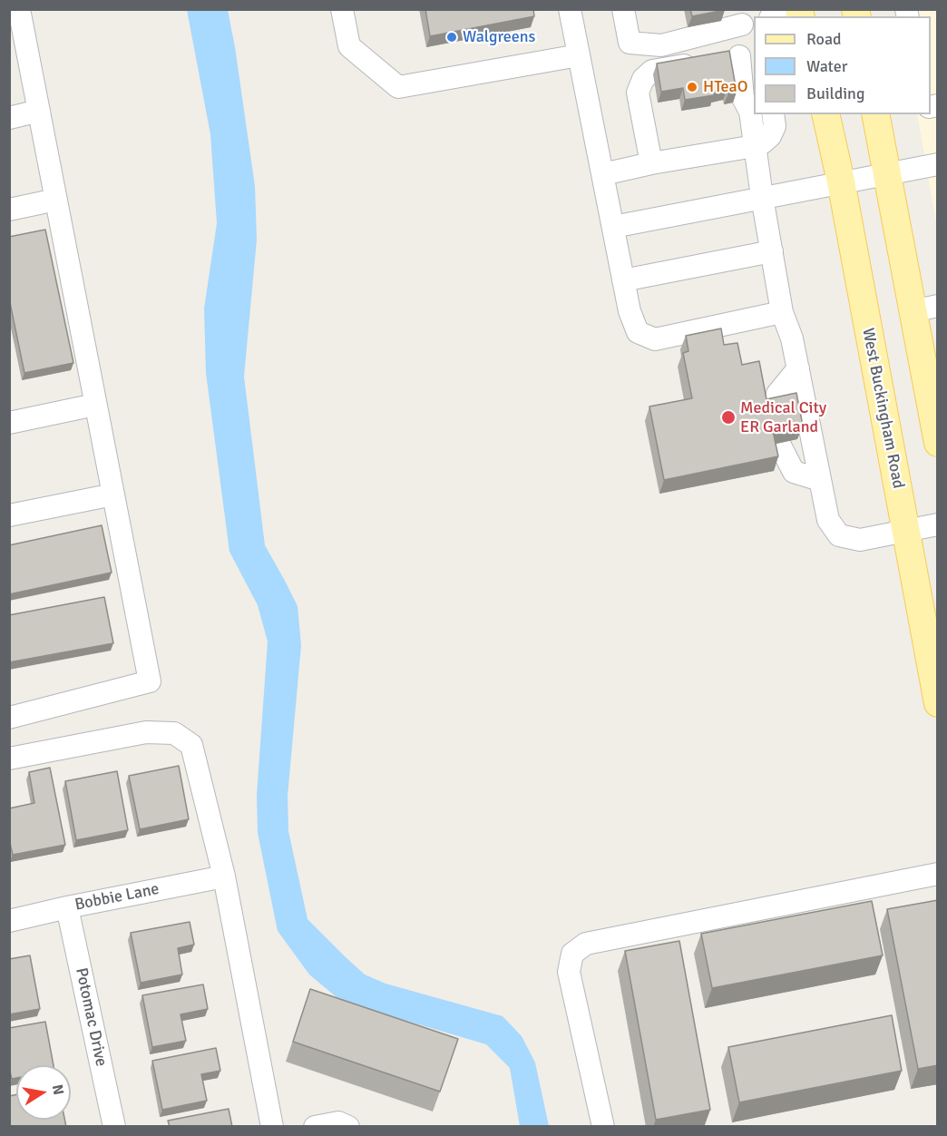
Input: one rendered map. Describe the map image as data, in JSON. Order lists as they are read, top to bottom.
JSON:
{
  "streets": {
    "main road": ["West Buckingham Road"],
    "street": ["Bobbie Lane", "Potomac Drive"]
  },
  "crossings": [
    ["Bobbie Lane", "Potomac Drive"]
  ],
  "places": ["Walgreens", "HTeaO", "Medical City ER Garland"],
  "legend": ["Road", "Water", "Building"],
  "north": "right"
}
